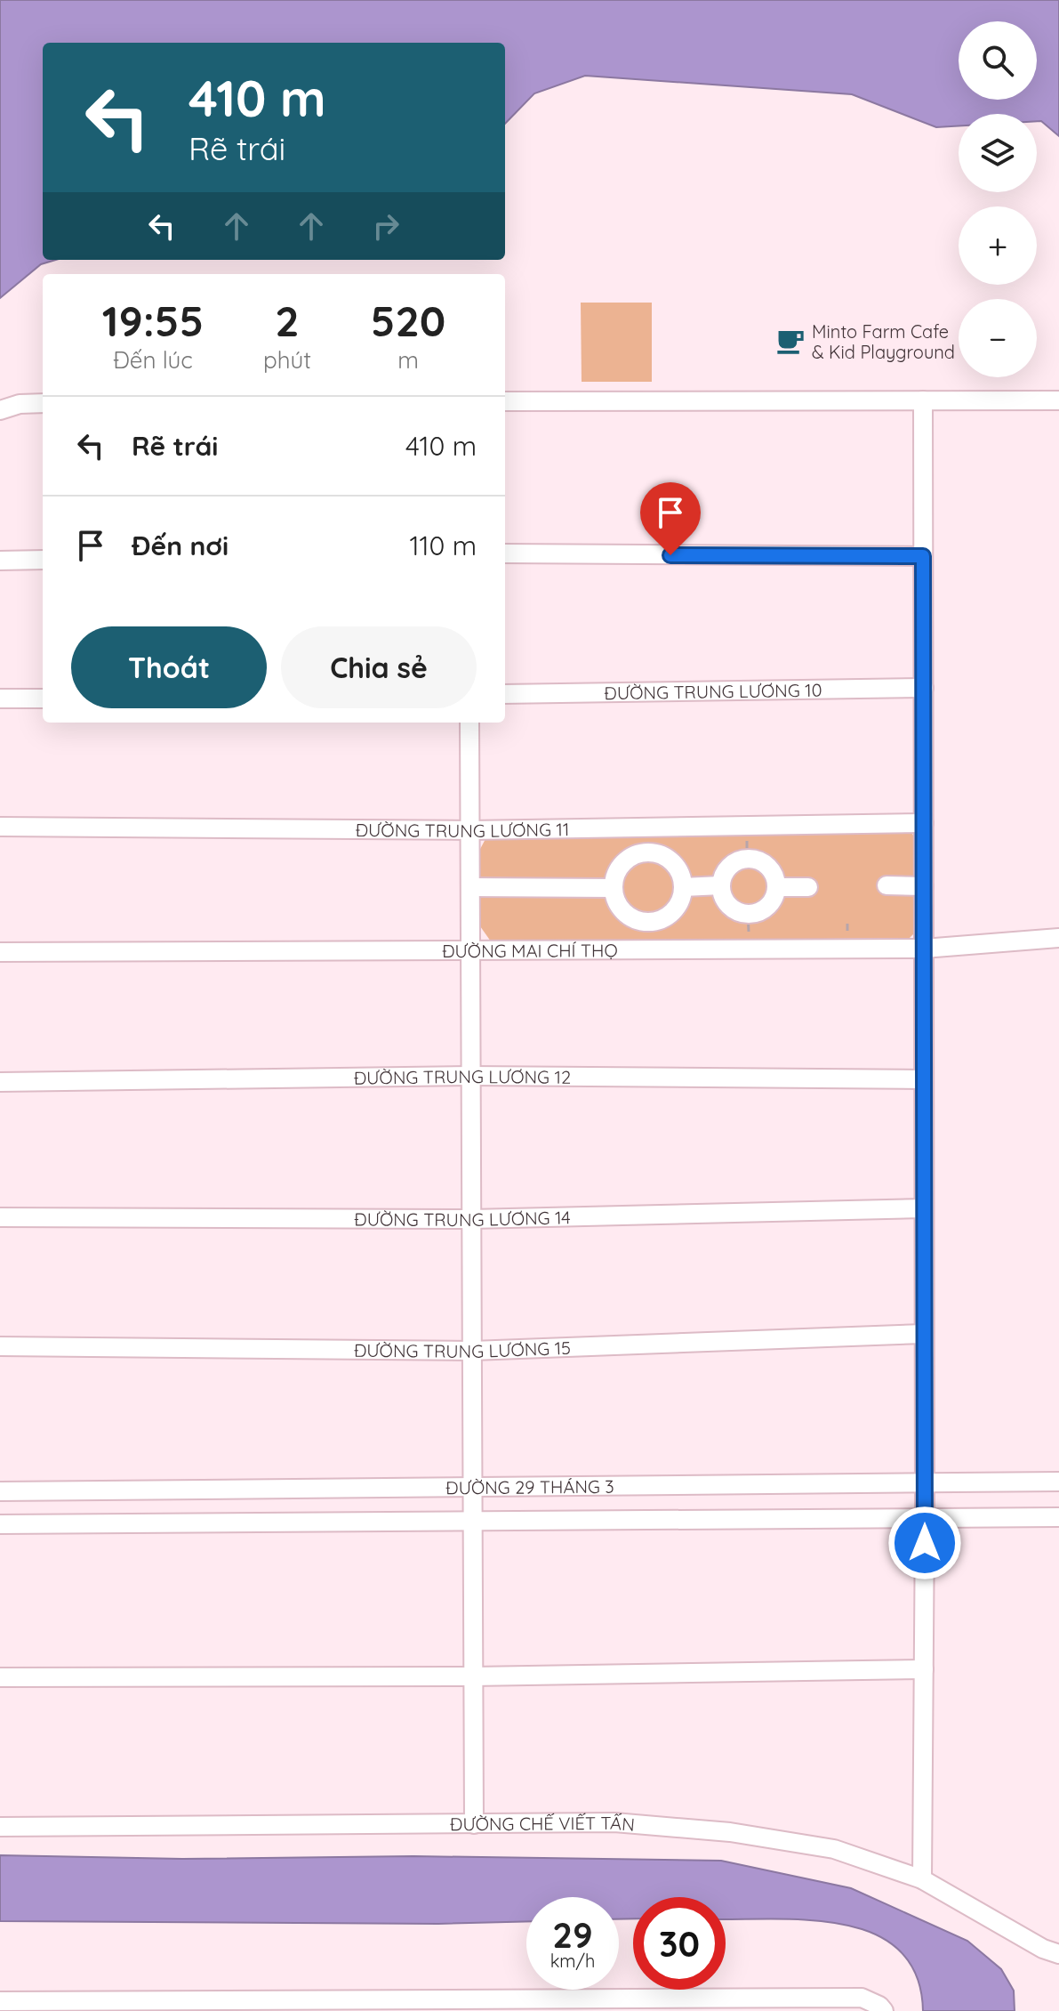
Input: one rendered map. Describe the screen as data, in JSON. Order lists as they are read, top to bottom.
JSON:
{
  "streets": {
    "street": [
      "ĐƯỜNG TRUNG LƯƠNG 10",
      "ĐƯỜNG TRUNG LƯƠNG 11",
      "ĐƯỜNG MAI CHÍ THỌ",
      "ĐƯỜNG TRUNG LƯƠNG 12",
      "ĐƯỜNG TRUNG LƯƠNG 14",
      "ĐƯỜNG TRUNG LƯƠNG 15",
      "ĐƯỜNG 29 THÁNG 3",
      "ĐƯỜNG CHẾ VIẾT TẤN"
    ]
  },
  "places": {
    "cafe": ["Minto Farm Cafe & Kid Playground"]
  },
  "page": {
    "map_buttons": ["+", "−"],
    "turn": ["410 m", "Rẽ trái"],
    "eta": [
      "19:55",
      "Đến lúc",
      "2",
      "phút",
      "520",
      "m"
    ],
    "list": [
      {
        "name": "Rẽ trái",
        "value": "410 m"
      },
      {
        "name": "Đến nơi",
        "value": "110 m"
      }
    ],
    "buttons": ["Thoát", "Chia sẻ"],
    "speed": "29 km/h",
    "limit": "30"
  }
}
